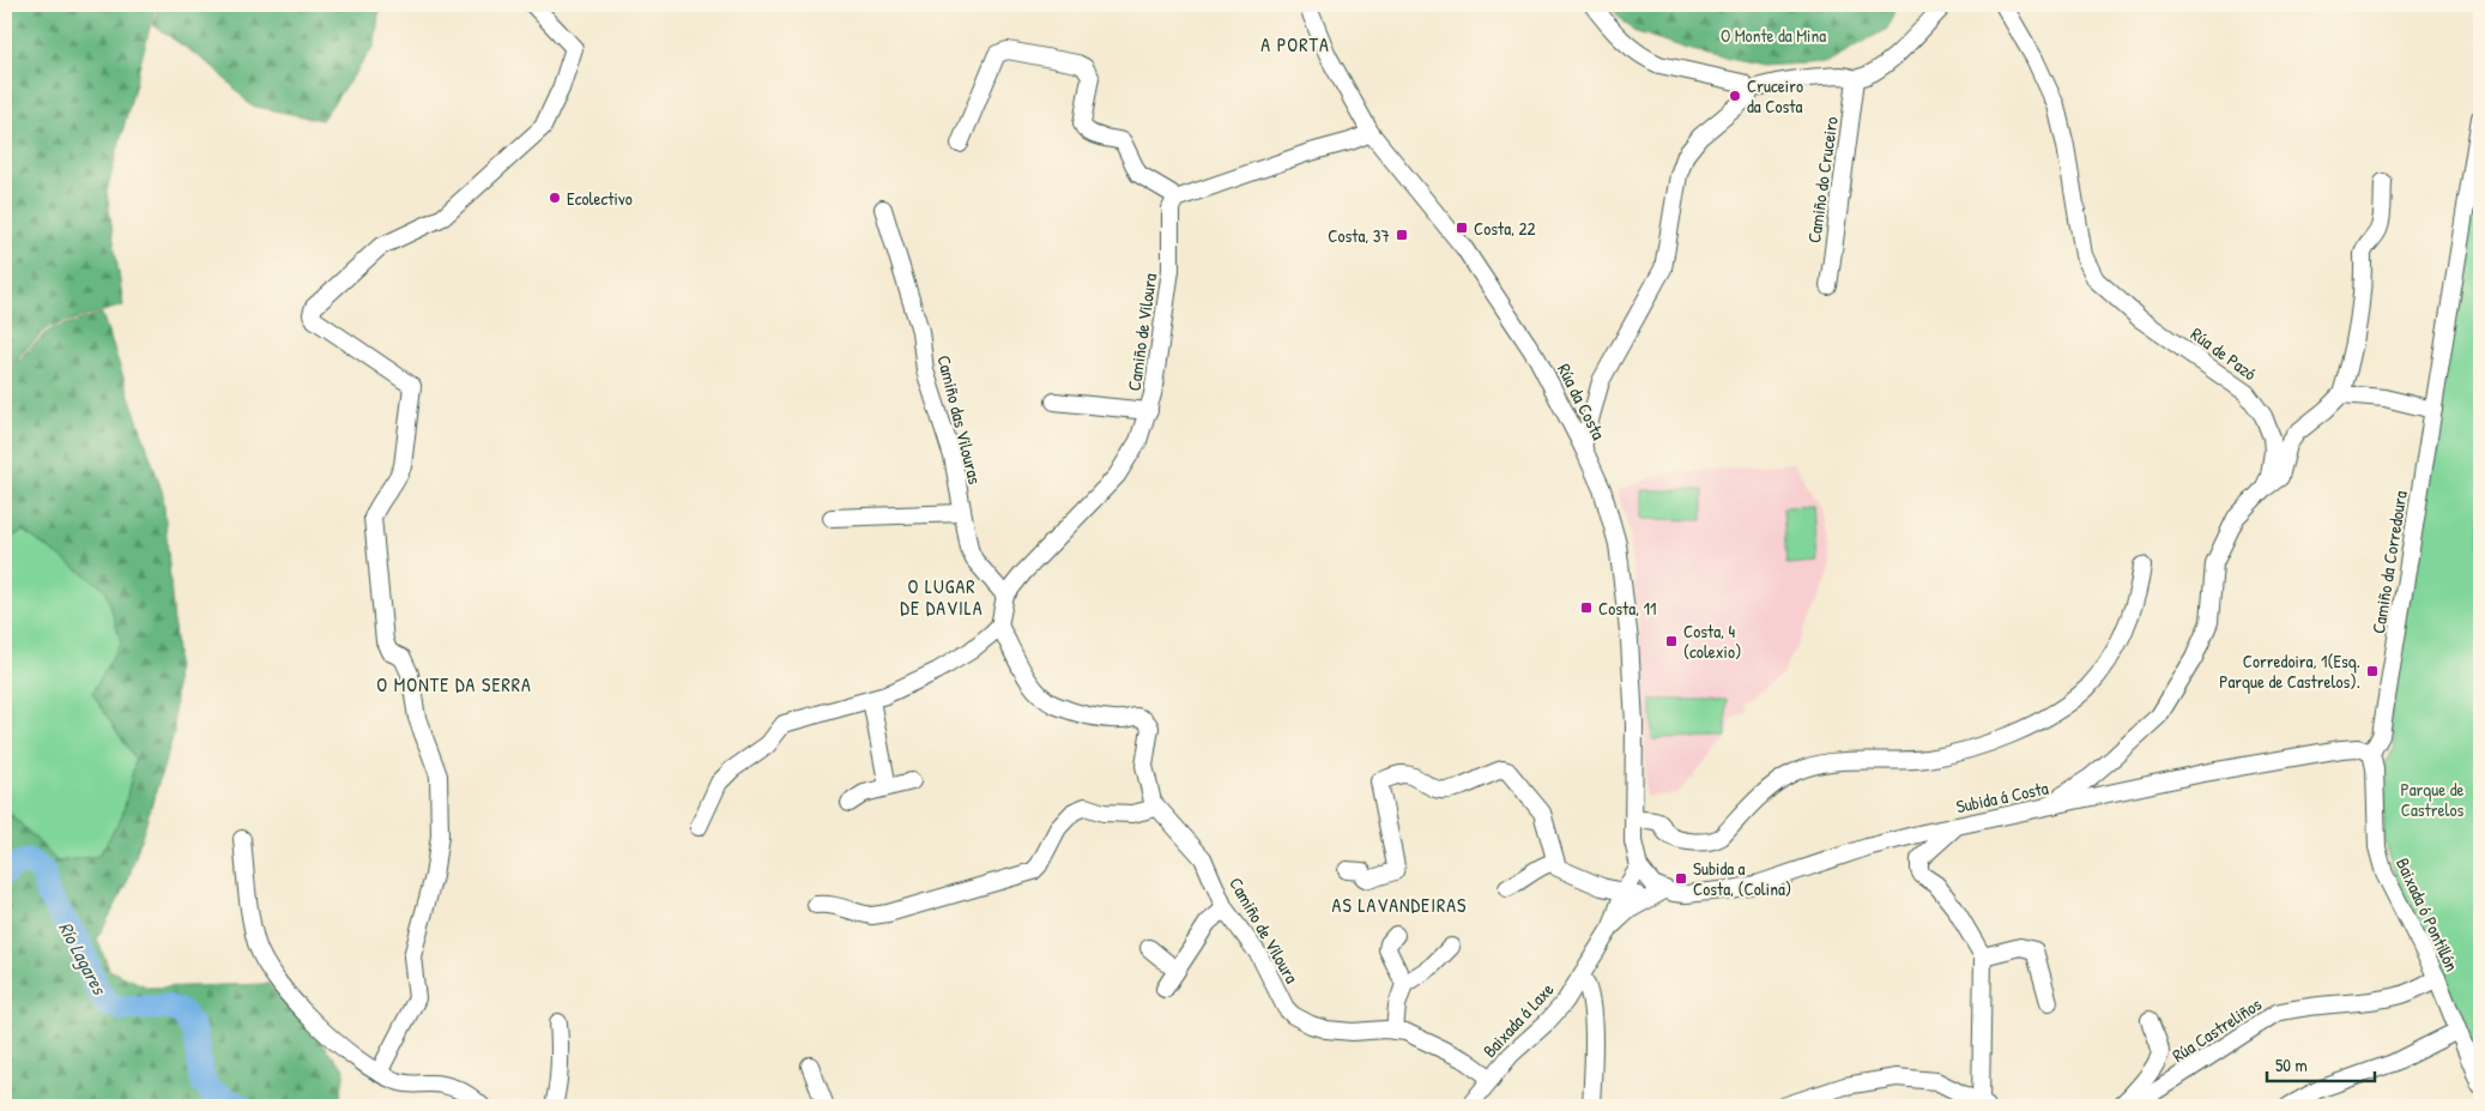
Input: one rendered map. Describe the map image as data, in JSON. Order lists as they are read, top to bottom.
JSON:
{
  "streets": {
    "street": [
      "Camiño do Cruceiro",
      "Camiño de Viloura",
      "Rúa de Pazó",
      "Rúa da Costa",
      "Camiño das Vilouras",
      "Camiño da Corredoura",
      "Subida á Costa",
      "Baixada ó Pontillón",
      "Baixada á Laxe",
      "Rúa Castreliños"
    ]
  },
  "crossings": [
    ["Camiño de Viloura", "Camiño das Vilouras"],
    ["Camiño de Viloura", "Baixada á Laxe"],
    ["Rúa da Costa", "Subida á Costa"],
    ["Rúa da Costa", "Baixada á Laxe"],
    ["Camiño da Corredoura", "Subida á Costa"],
    ["Camiño da Corredoura", "Baixada ó Pontillón"],
    ["Subida á Costa", "Baixada ó Pontillón"],
    ["Subida á Costa", "Baixada á Laxe"],
    ["Baixada ó Pontillón", "Rúa Castreliños"]
  ],
  "districts": [
    "A PORTA",
    "O LUGAR DE DAVILA",
    "O MONTE DA SERRA",
    "AS LAVANDEIRAS"
  ],
  "water": ["Río Lagares"],
  "parks": ["O Monte da Mina", "Parque de Castrelos"],
  "places": {
    "other": ["Cruceiro da Costa", "Ecolectivo"],
    "transit": [
      "Costa, 22",
      "Costa, 37",
      "Costa, 11",
      "Costa, 4 (colexio)",
      "Corredoira, 1(Esq. Parque de Castrelos).",
      "Subida a Costa, (Colina)"
    ]
  },
  "scale_bar": "50 m"
}
